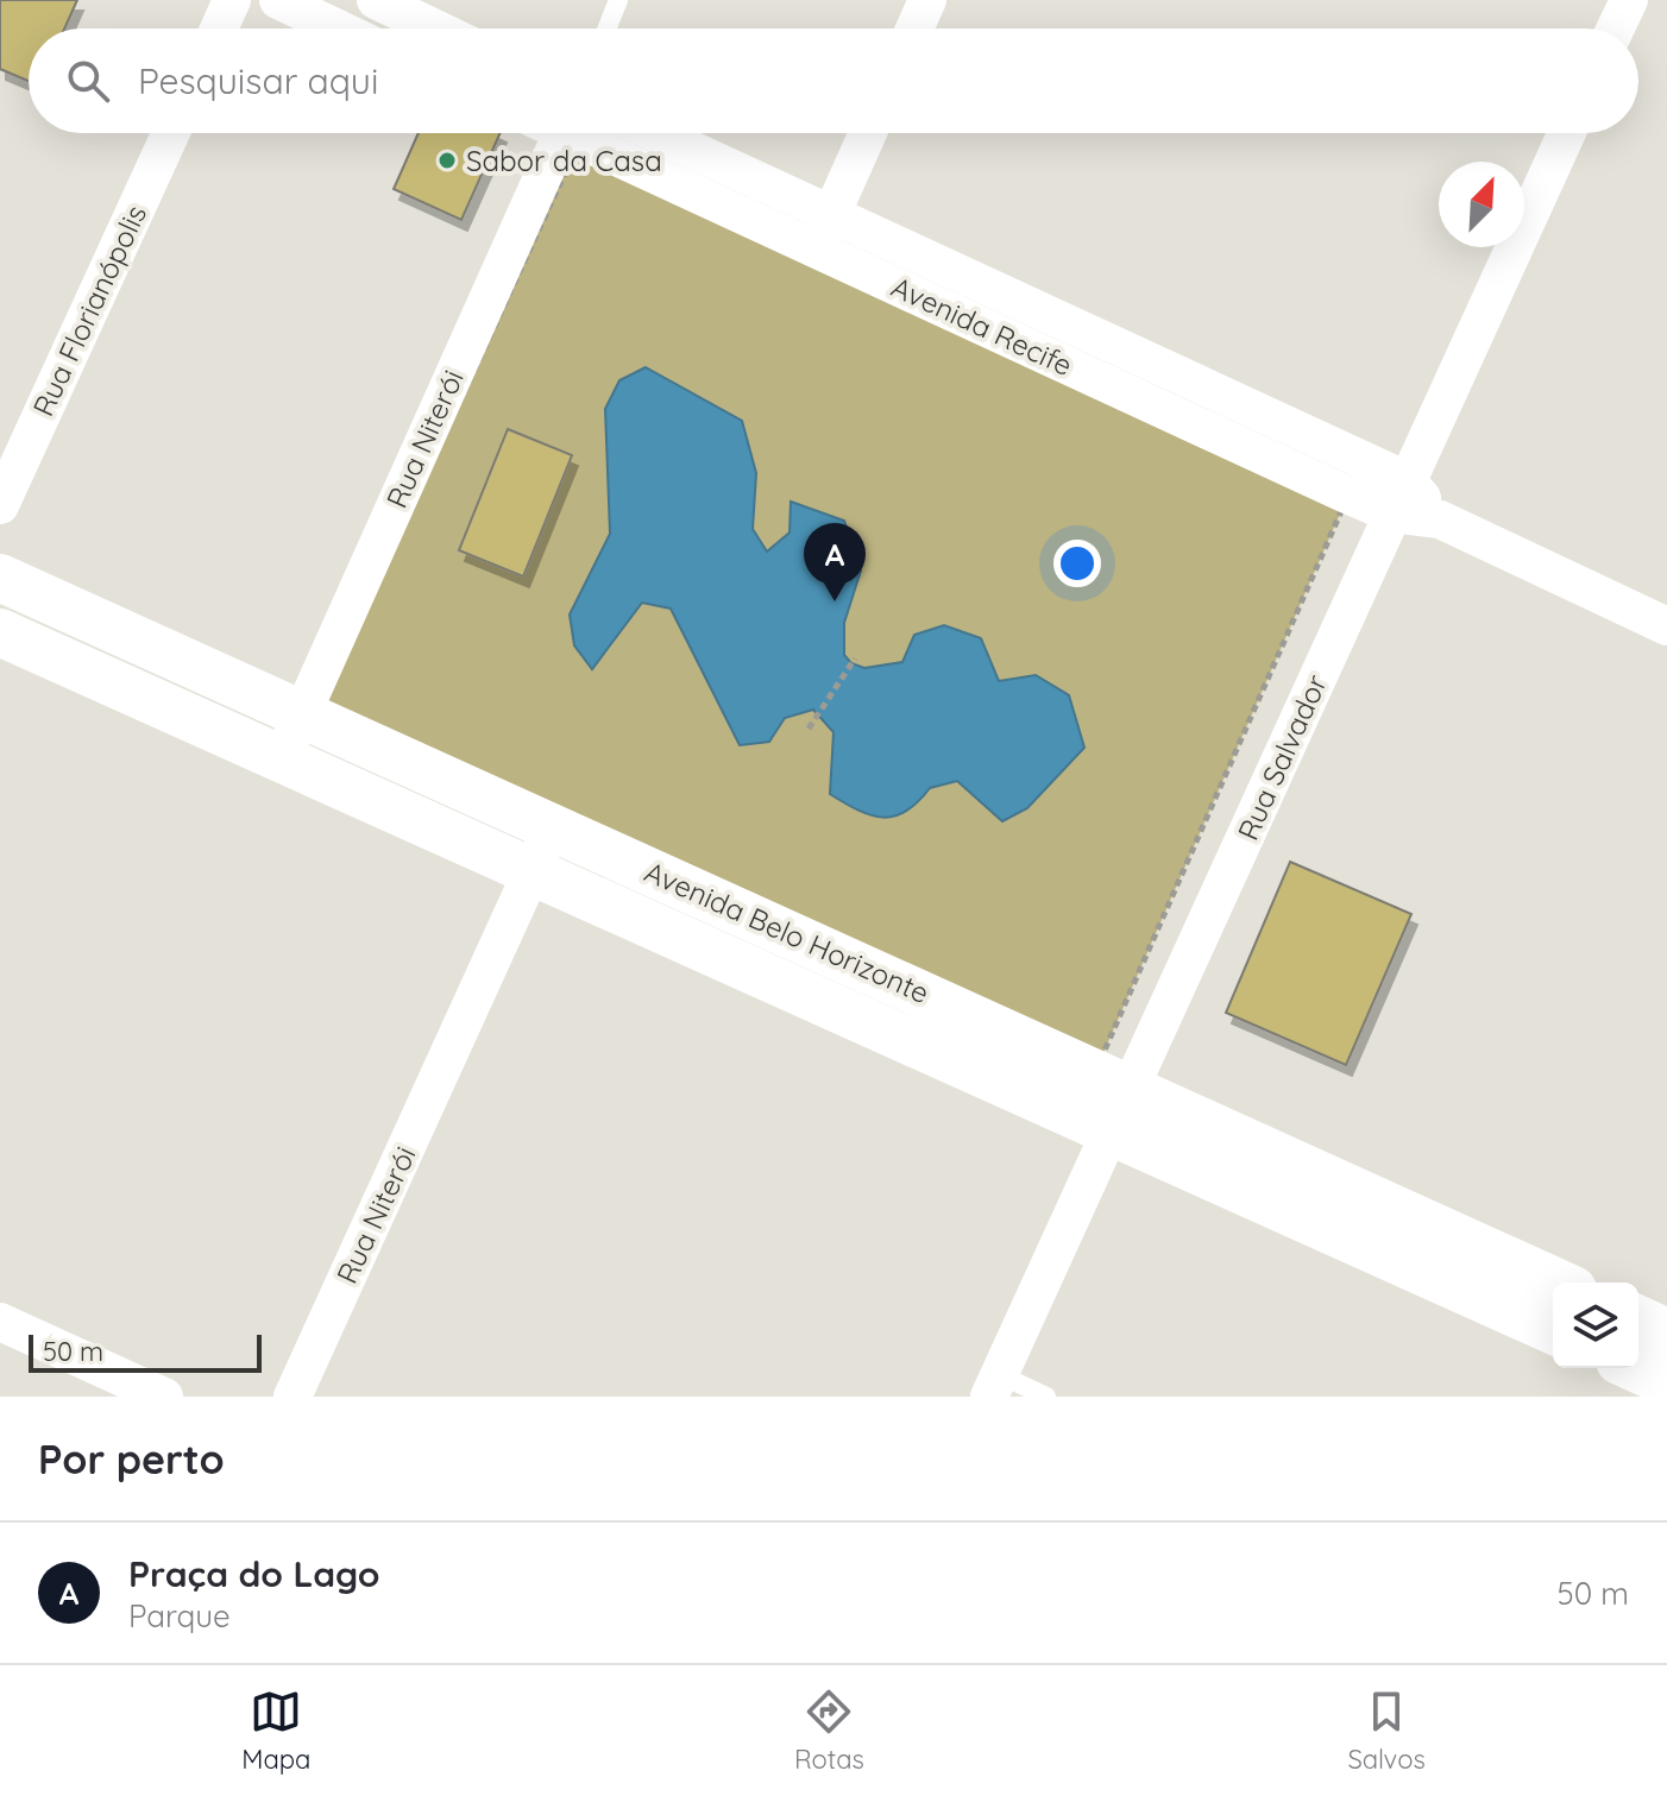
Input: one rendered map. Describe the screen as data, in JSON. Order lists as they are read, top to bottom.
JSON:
{
  "streets": {
    "street": [
      "Rua Florianópolis",
      "Avenida Recife",
      "Rua Niterói",
      "Rua Salvador",
      "Avenida Belo Horizonte"
    ]
  },
  "crossings": [
    ["Avenida Recife", "Rua Salvador"],
    ["Rua Niterói", "Avenida Belo Horizonte"],
    ["Rua Salvador", "Avenida Belo Horizonte"]
  ],
  "places": ["Sabor da Casa"],
  "scale_bar": "50 m",
  "north": "top right",
  "page": {
    "search": "Pesquisar aqui",
    "pins": "A",
    "scale": "50 m",
    "heading": "Por perto",
    "list": [
      {
        "mark": "A",
        "name": "Praça do Lago",
        "note": "Parque",
        "value": "50 m"
      }
    ],
    "nav": ["Mapa", "Rotas", "Salvos"]
  }
}
